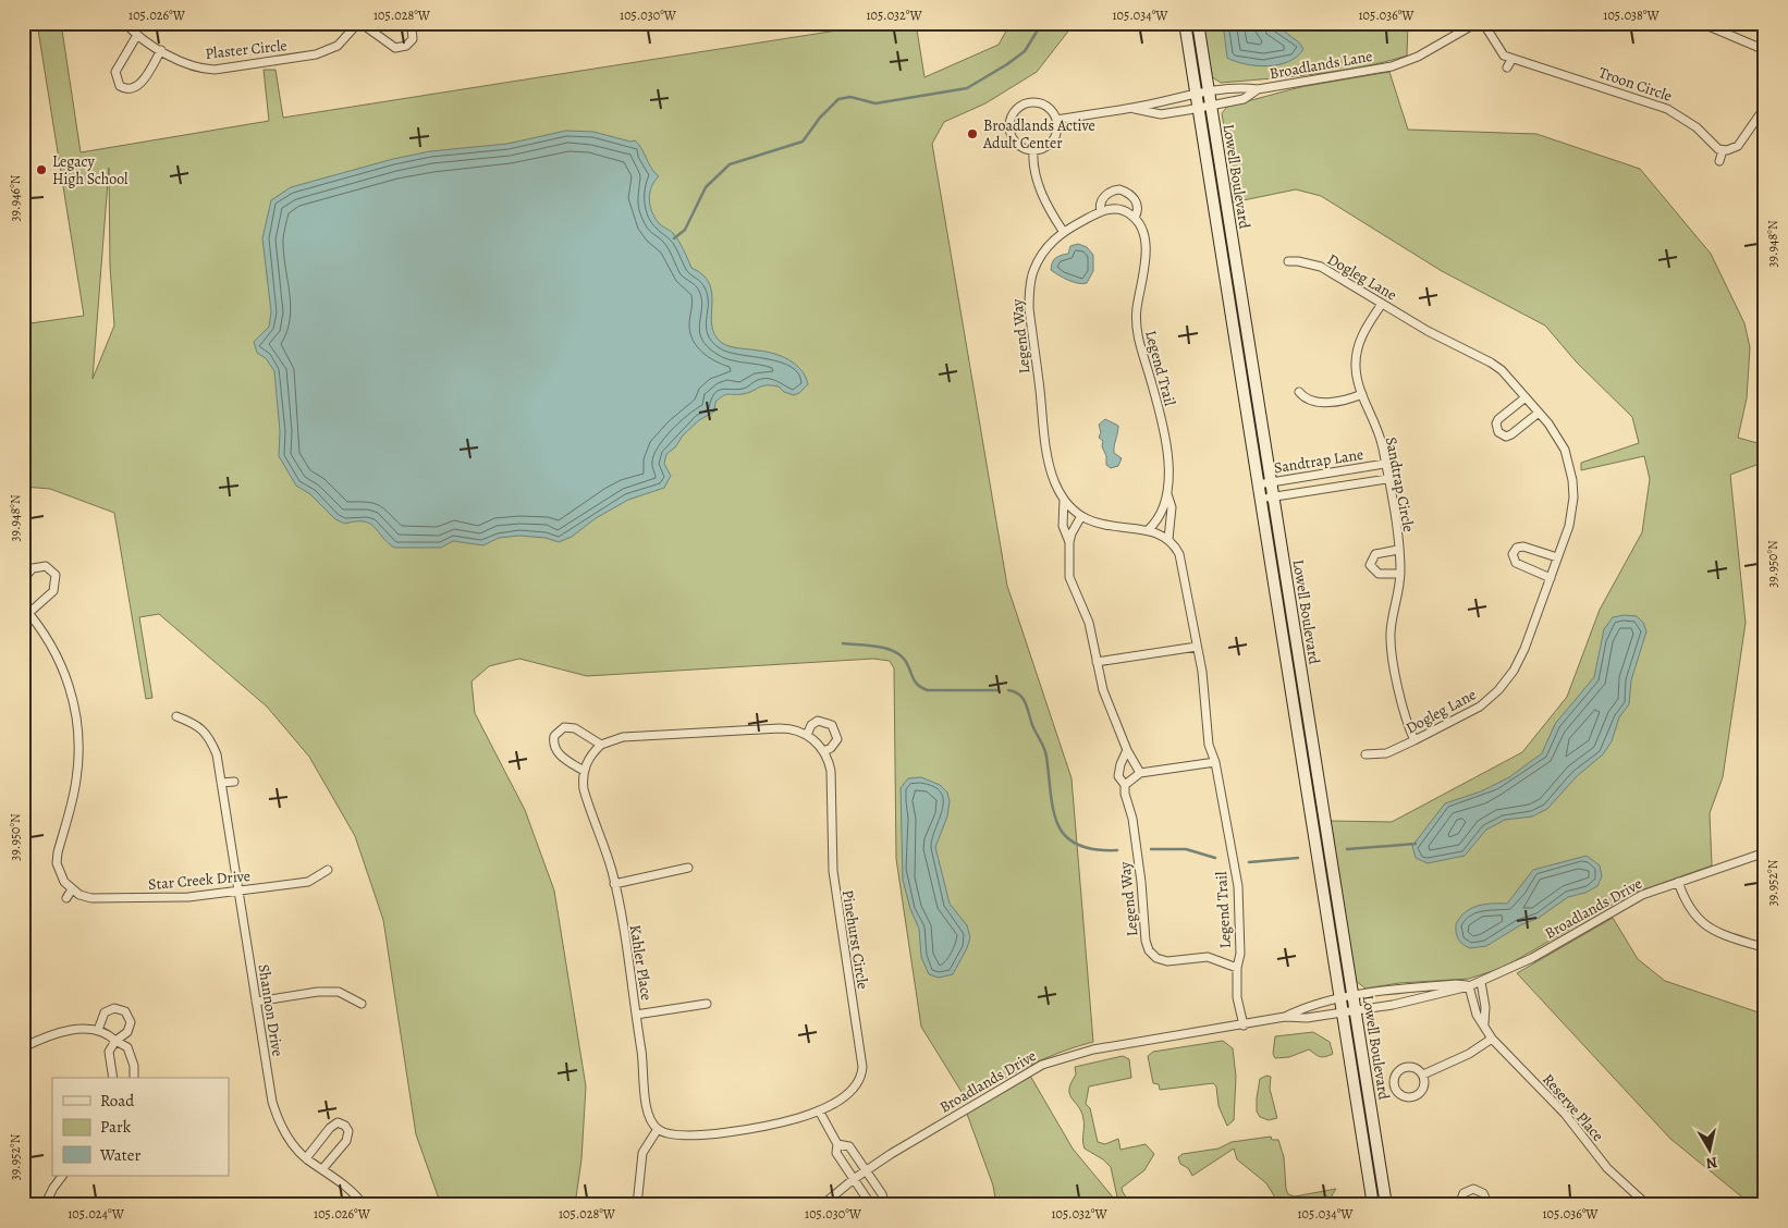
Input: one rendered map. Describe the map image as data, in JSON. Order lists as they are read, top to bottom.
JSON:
{
  "streets": {
    "main road": ["Lowell Boulevard"],
    "street": [
      "Plaster Circle",
      "Broadlands Lane",
      "Troon Circle",
      "Dogleg Lane",
      "Legend Way",
      "Legend Trail",
      "Sandtrap Lane",
      "Sandtrap Circle",
      "Star Creek Drive",
      "Broadlands Drive",
      "Pinehurst Circle",
      "Kahler Place",
      "Shannon Drive",
      "Reserve Place"
    ]
  },
  "crossings": [
    ["Broadlands Lane", "Lowell Boulevard"],
    ["Lowell Boulevard", "Sandtrap Lane"],
    ["Lowell Boulevard", "Broadlands Drive"],
    ["Dogleg Lane", "Sandtrap Circle"],
    ["Legend Way", "Legend Trail"],
    ["Legend Trail", "Broadlands Drive"],
    ["Sandtrap Lane", "Sandtrap Circle"],
    ["Star Creek Drive", "Shannon Drive"],
    ["Broadlands Drive", "Reserve Place"],
    ["Pinehurst Circle", "Kahler Place"]
  ],
  "places": ["Broadlands Active Adult Center", "Legacy High School"],
  "legend": ["Road", "Park", "Water"],
  "north": "bottom",
  "coordinates": [
    "105.026°W",
    "105.028°W",
    "105.030°W",
    "105.032°W",
    "105.034°W",
    "105.036°W",
    "105.038°W",
    "39.946°N",
    "39.948°N",
    "39.950°N",
    "39.952°N",
    "105.024°W"
  ]
}
